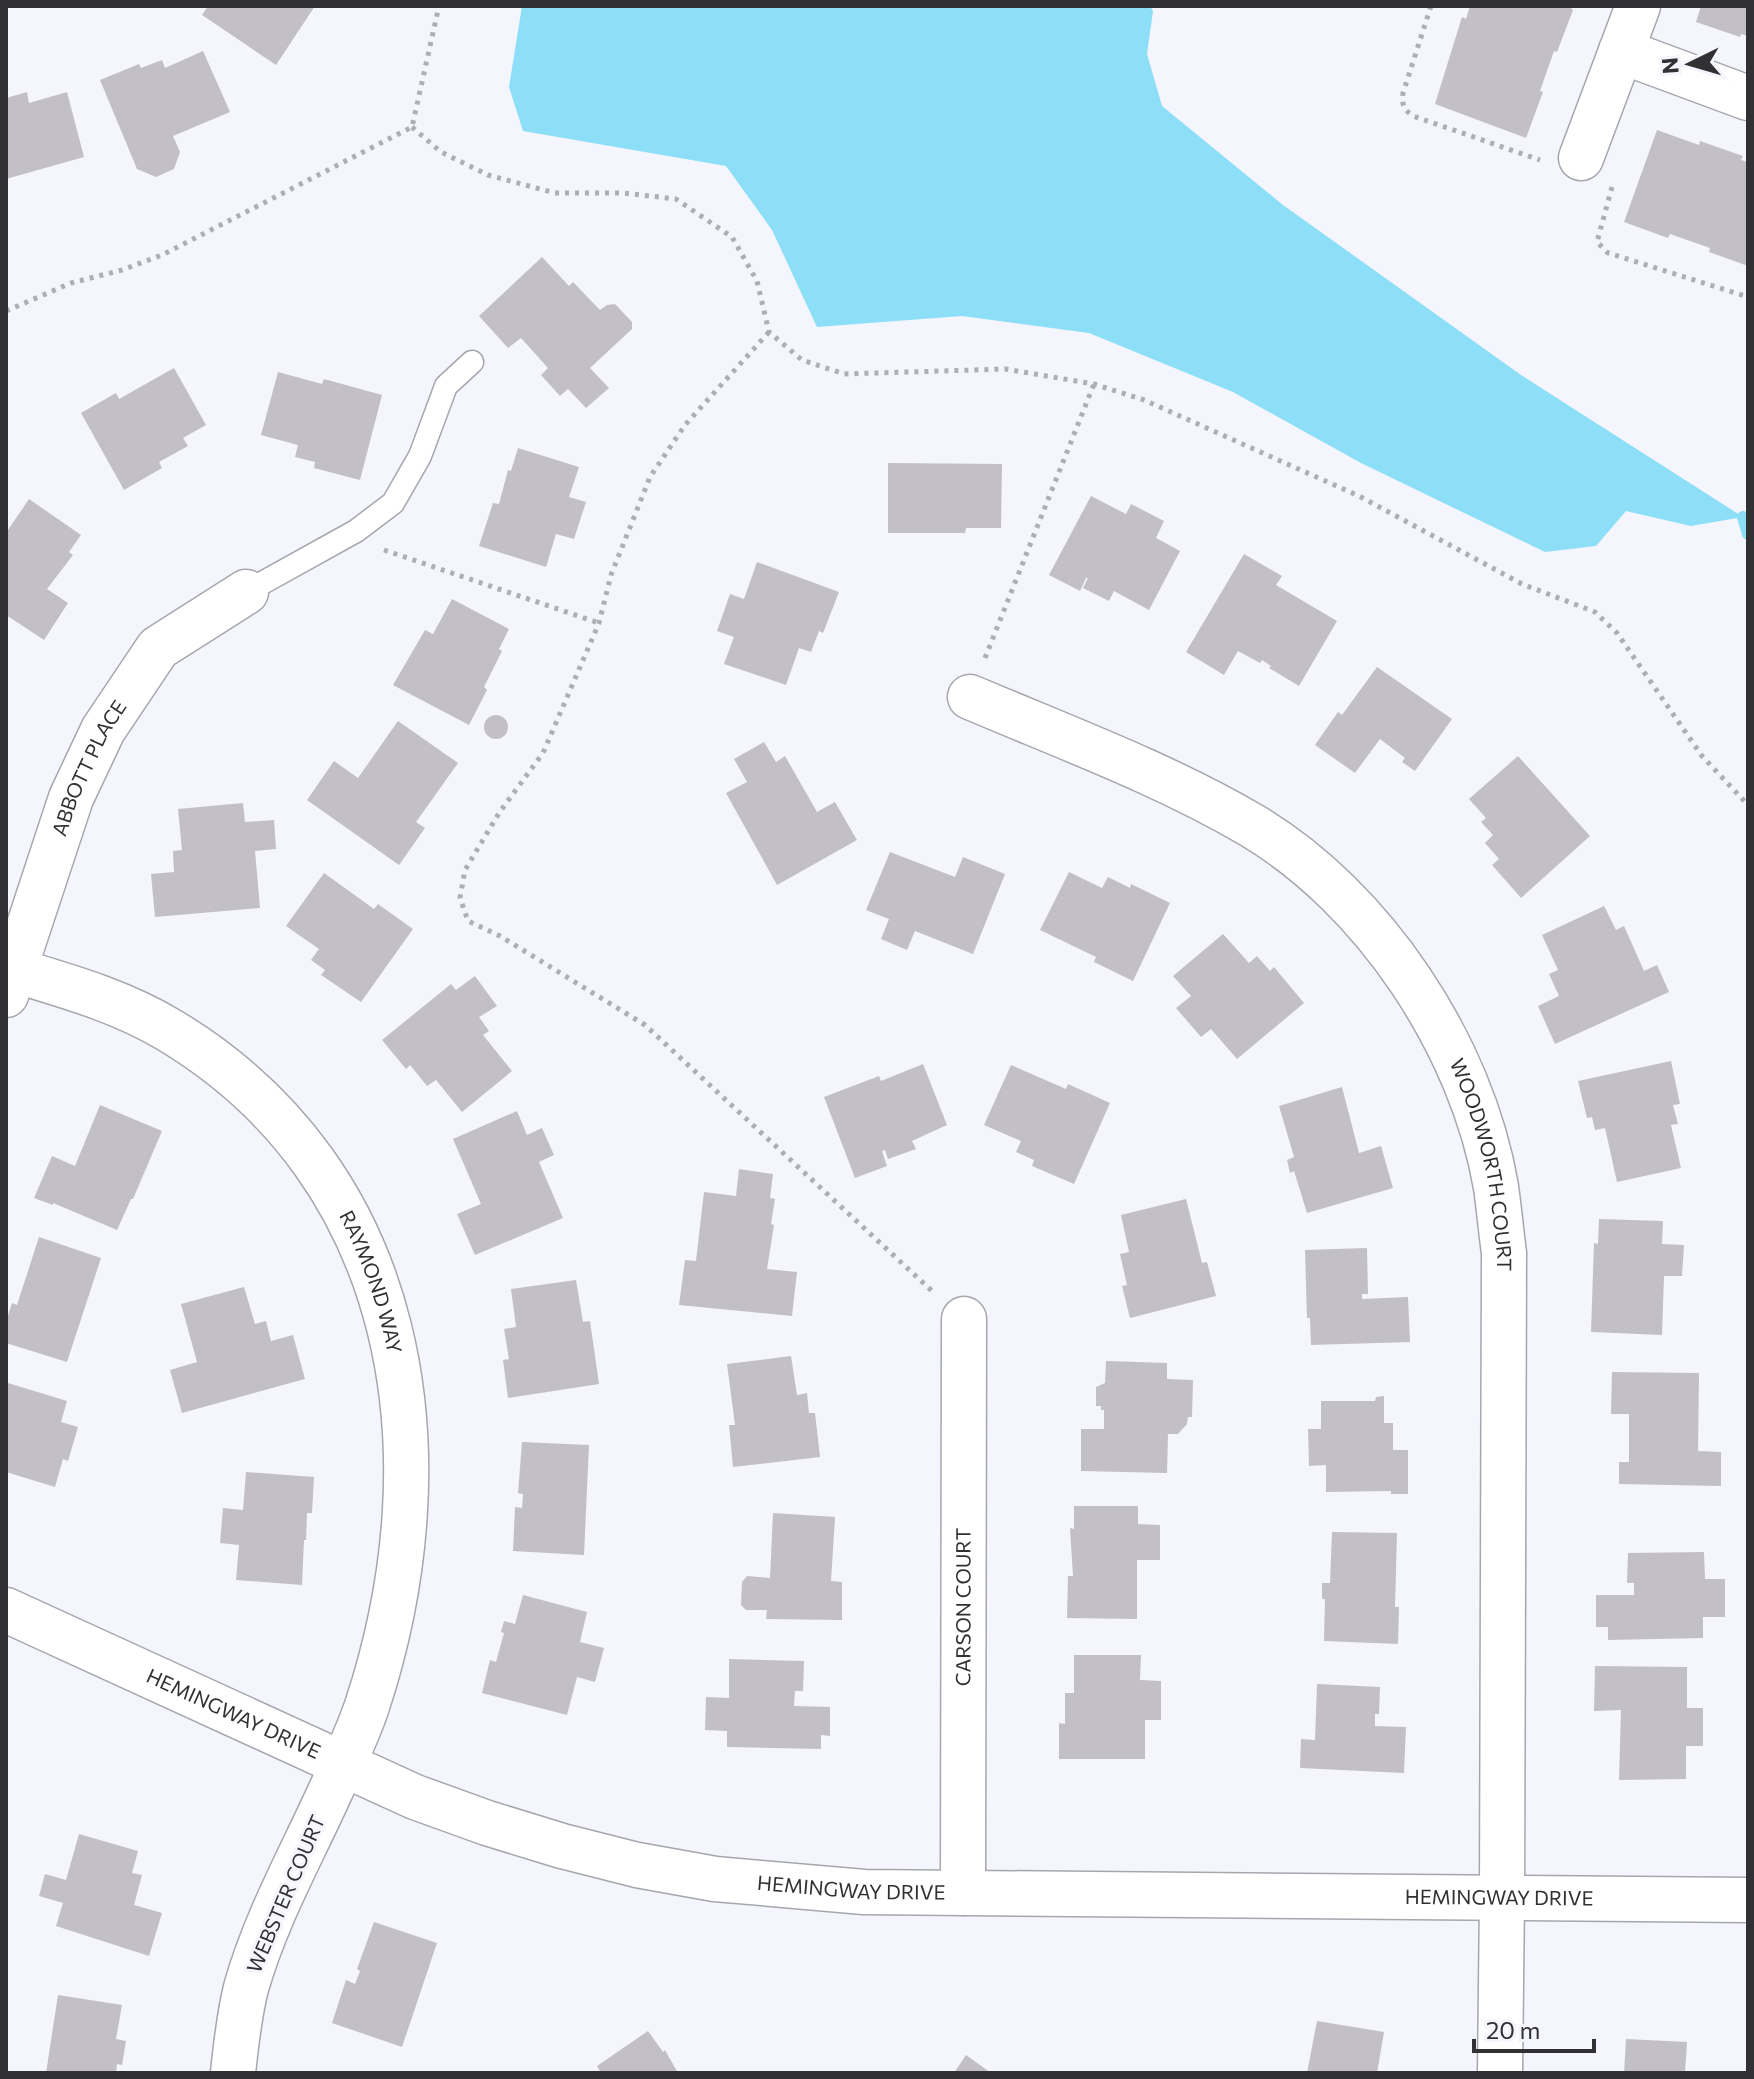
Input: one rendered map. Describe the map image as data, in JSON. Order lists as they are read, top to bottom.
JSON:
{
  "streets": {
    "street": [
      "ABBOTT PLACE",
      "WOODWORTH COURT",
      "RAYMOND WAY",
      "CARSON COURT",
      "HEMINGWAY DRIVE",
      "WEBSTER COURT"
    ]
  },
  "crossings": [
    ["ABBOTT PLACE", "RAYMOND WAY"],
    ["WOODWORTH COURT", "HEMINGWAY DRIVE"],
    ["RAYMOND WAY", "HEMINGWAY DRIVE"],
    ["RAYMOND WAY", "WEBSTER COURT"],
    ["CARSON COURT", "HEMINGWAY DRIVE"],
    ["HEMINGWAY DRIVE", "WEBSTER COURT"]
  ],
  "scale_bar": "20 m",
  "north": "left"
}
